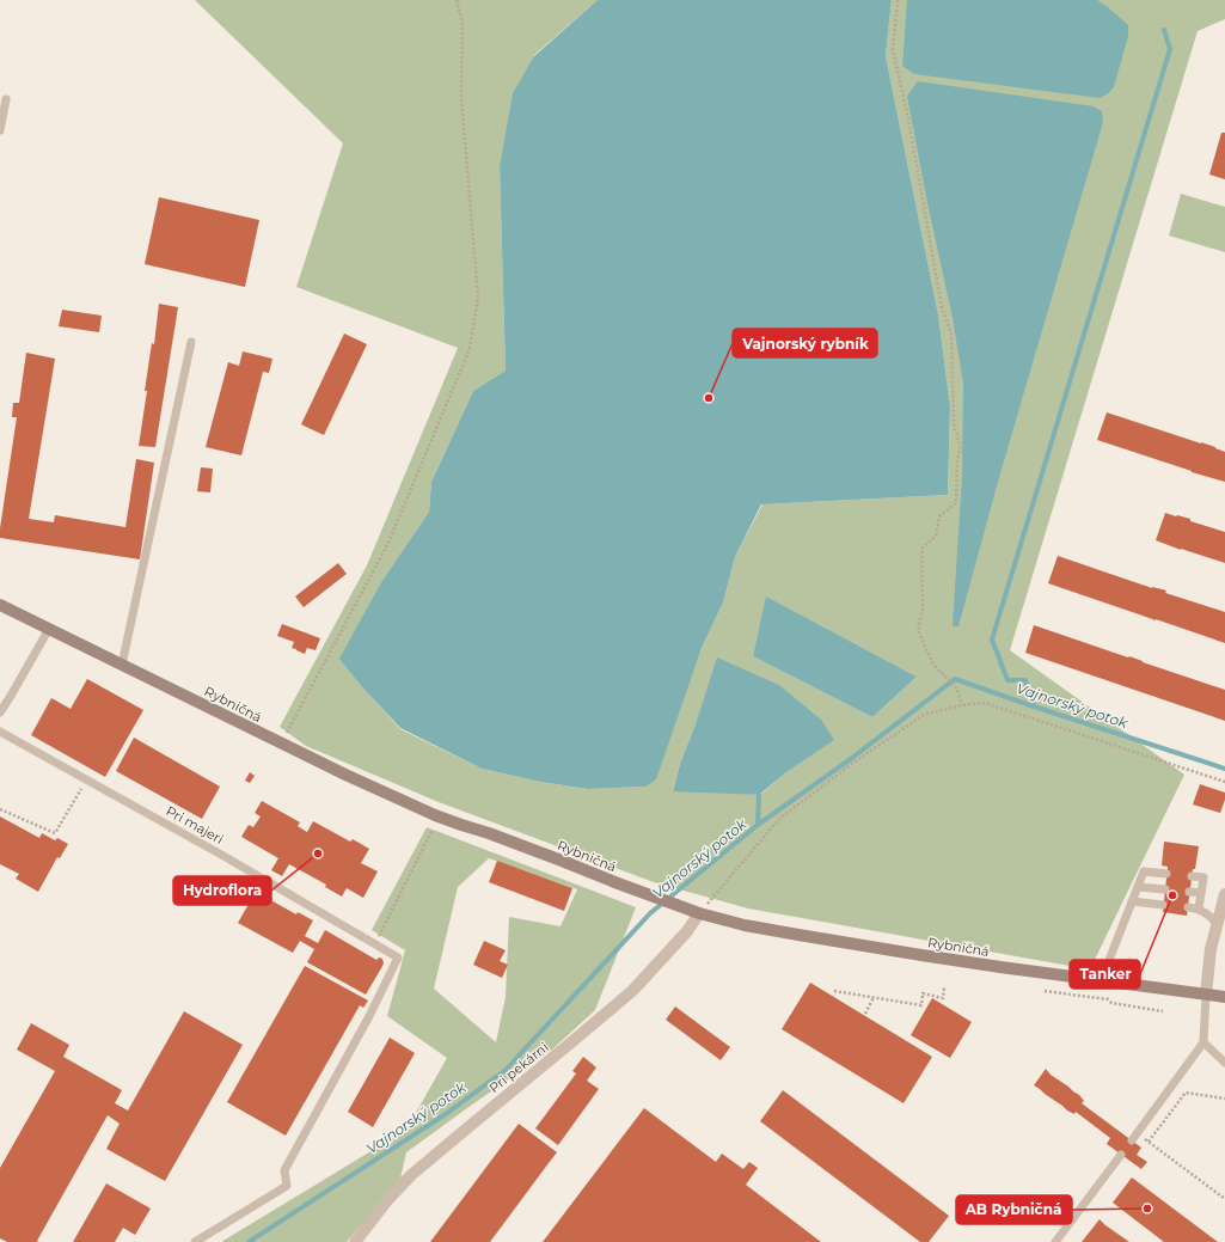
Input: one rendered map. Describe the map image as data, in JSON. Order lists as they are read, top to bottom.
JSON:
{
  "streets": {
    "main road": ["Rybničná"],
    "street": ["Pri pekárni"],
    "lane": ["Pri majeri"]
  },
  "crossings": [
    ["Rybničná", "Pri pekárni"]
  ],
  "water": ["Vajnorský potok"],
  "places": [
    "Vajnorský rybník",
    "Hydroflora",
    "Tanker",
    "AB Rybničná"
  ]
}
